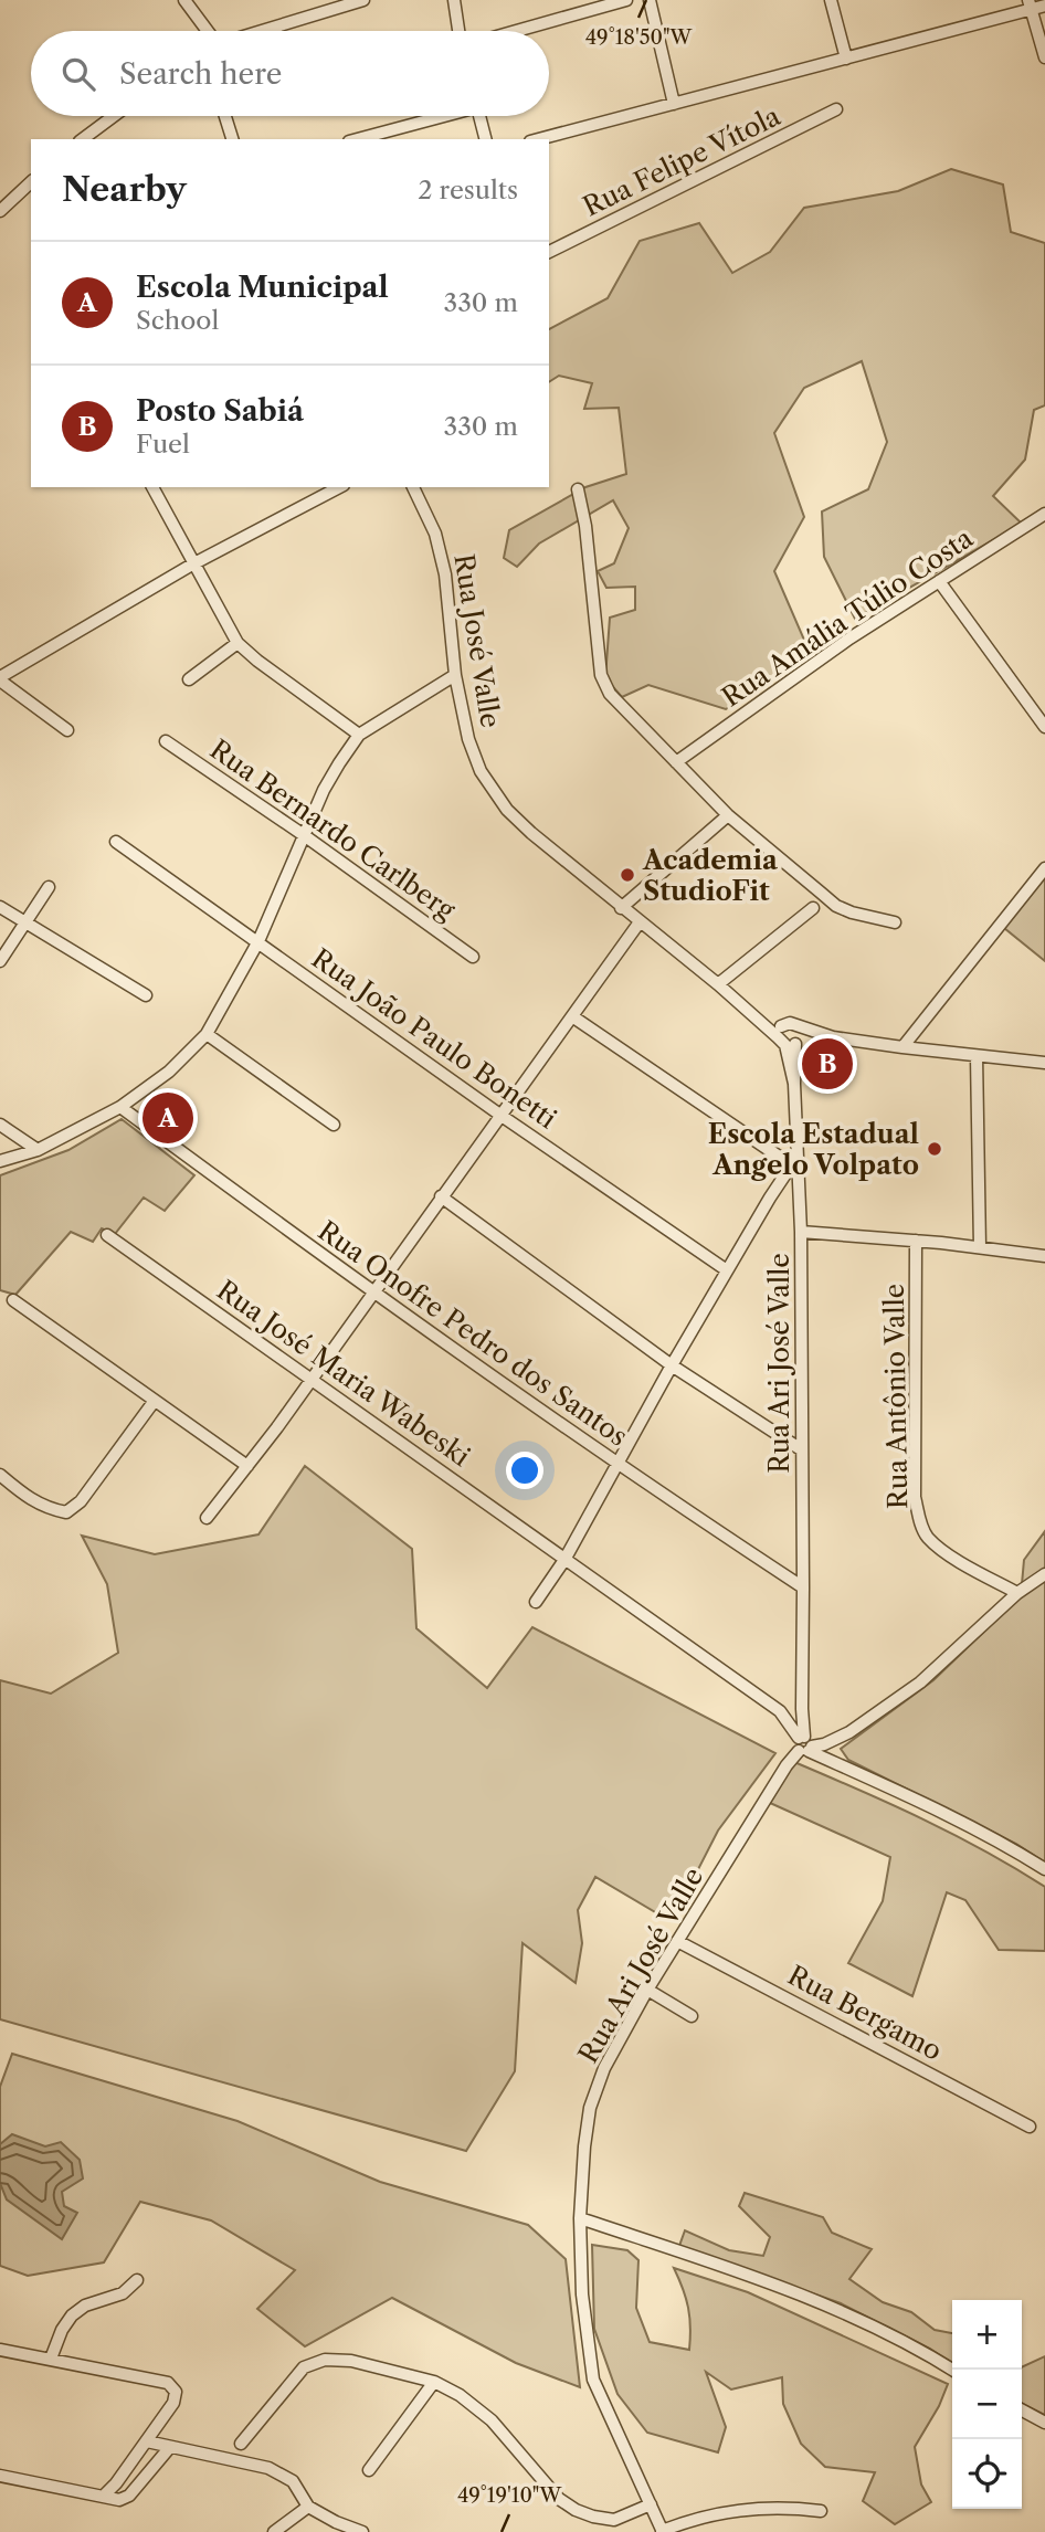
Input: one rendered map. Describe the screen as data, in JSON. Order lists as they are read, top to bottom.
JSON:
{
  "streets": {
    "street": [
      "Rua Felipe Vítola",
      "Rua Amália Túlio Costa",
      "Rua José Valle",
      "Rua Bernardo Carlberg",
      "Rua João Paulo Bonetti",
      "Rua Onofre Pedro dos Santos",
      "Rua Ari José Valle",
      "Rua José Maria Wabeski",
      "Rua Antônio Valle",
      "Rua Bergamo"
    ]
  },
  "crossings": [
    ["Rua José Valle", "Rua Ari José Valle"],
    ["Rua Onofre Pedro dos Santos", "Rua Ari José Valle"],
    ["Rua Ari José Valle", "Rua José Maria Wabeski"],
    ["Rua Ari José Valle", "Rua Bergamo"]
  ],
  "places": ["Academia StudioFit", "Escola Estadual Angelo Volpato"],
  "page": {
    "search": "Search here",
    "heading": ["Nearby", "2 results"],
    "list": [
      {
        "mark": "A",
        "name": "Escola Municipal",
        "note": "School",
        "value": "330 m"
      },
      {
        "mark": "B",
        "name": "Posto Sabiá",
        "note": "Fuel",
        "value": "330 m"
      }
    ],
    "pins": ["B", "A"],
    "map_buttons": ["+", "−"]
  },
  "coordinates": ["49°18'50\"W", "49°19'10\"W"]
}
